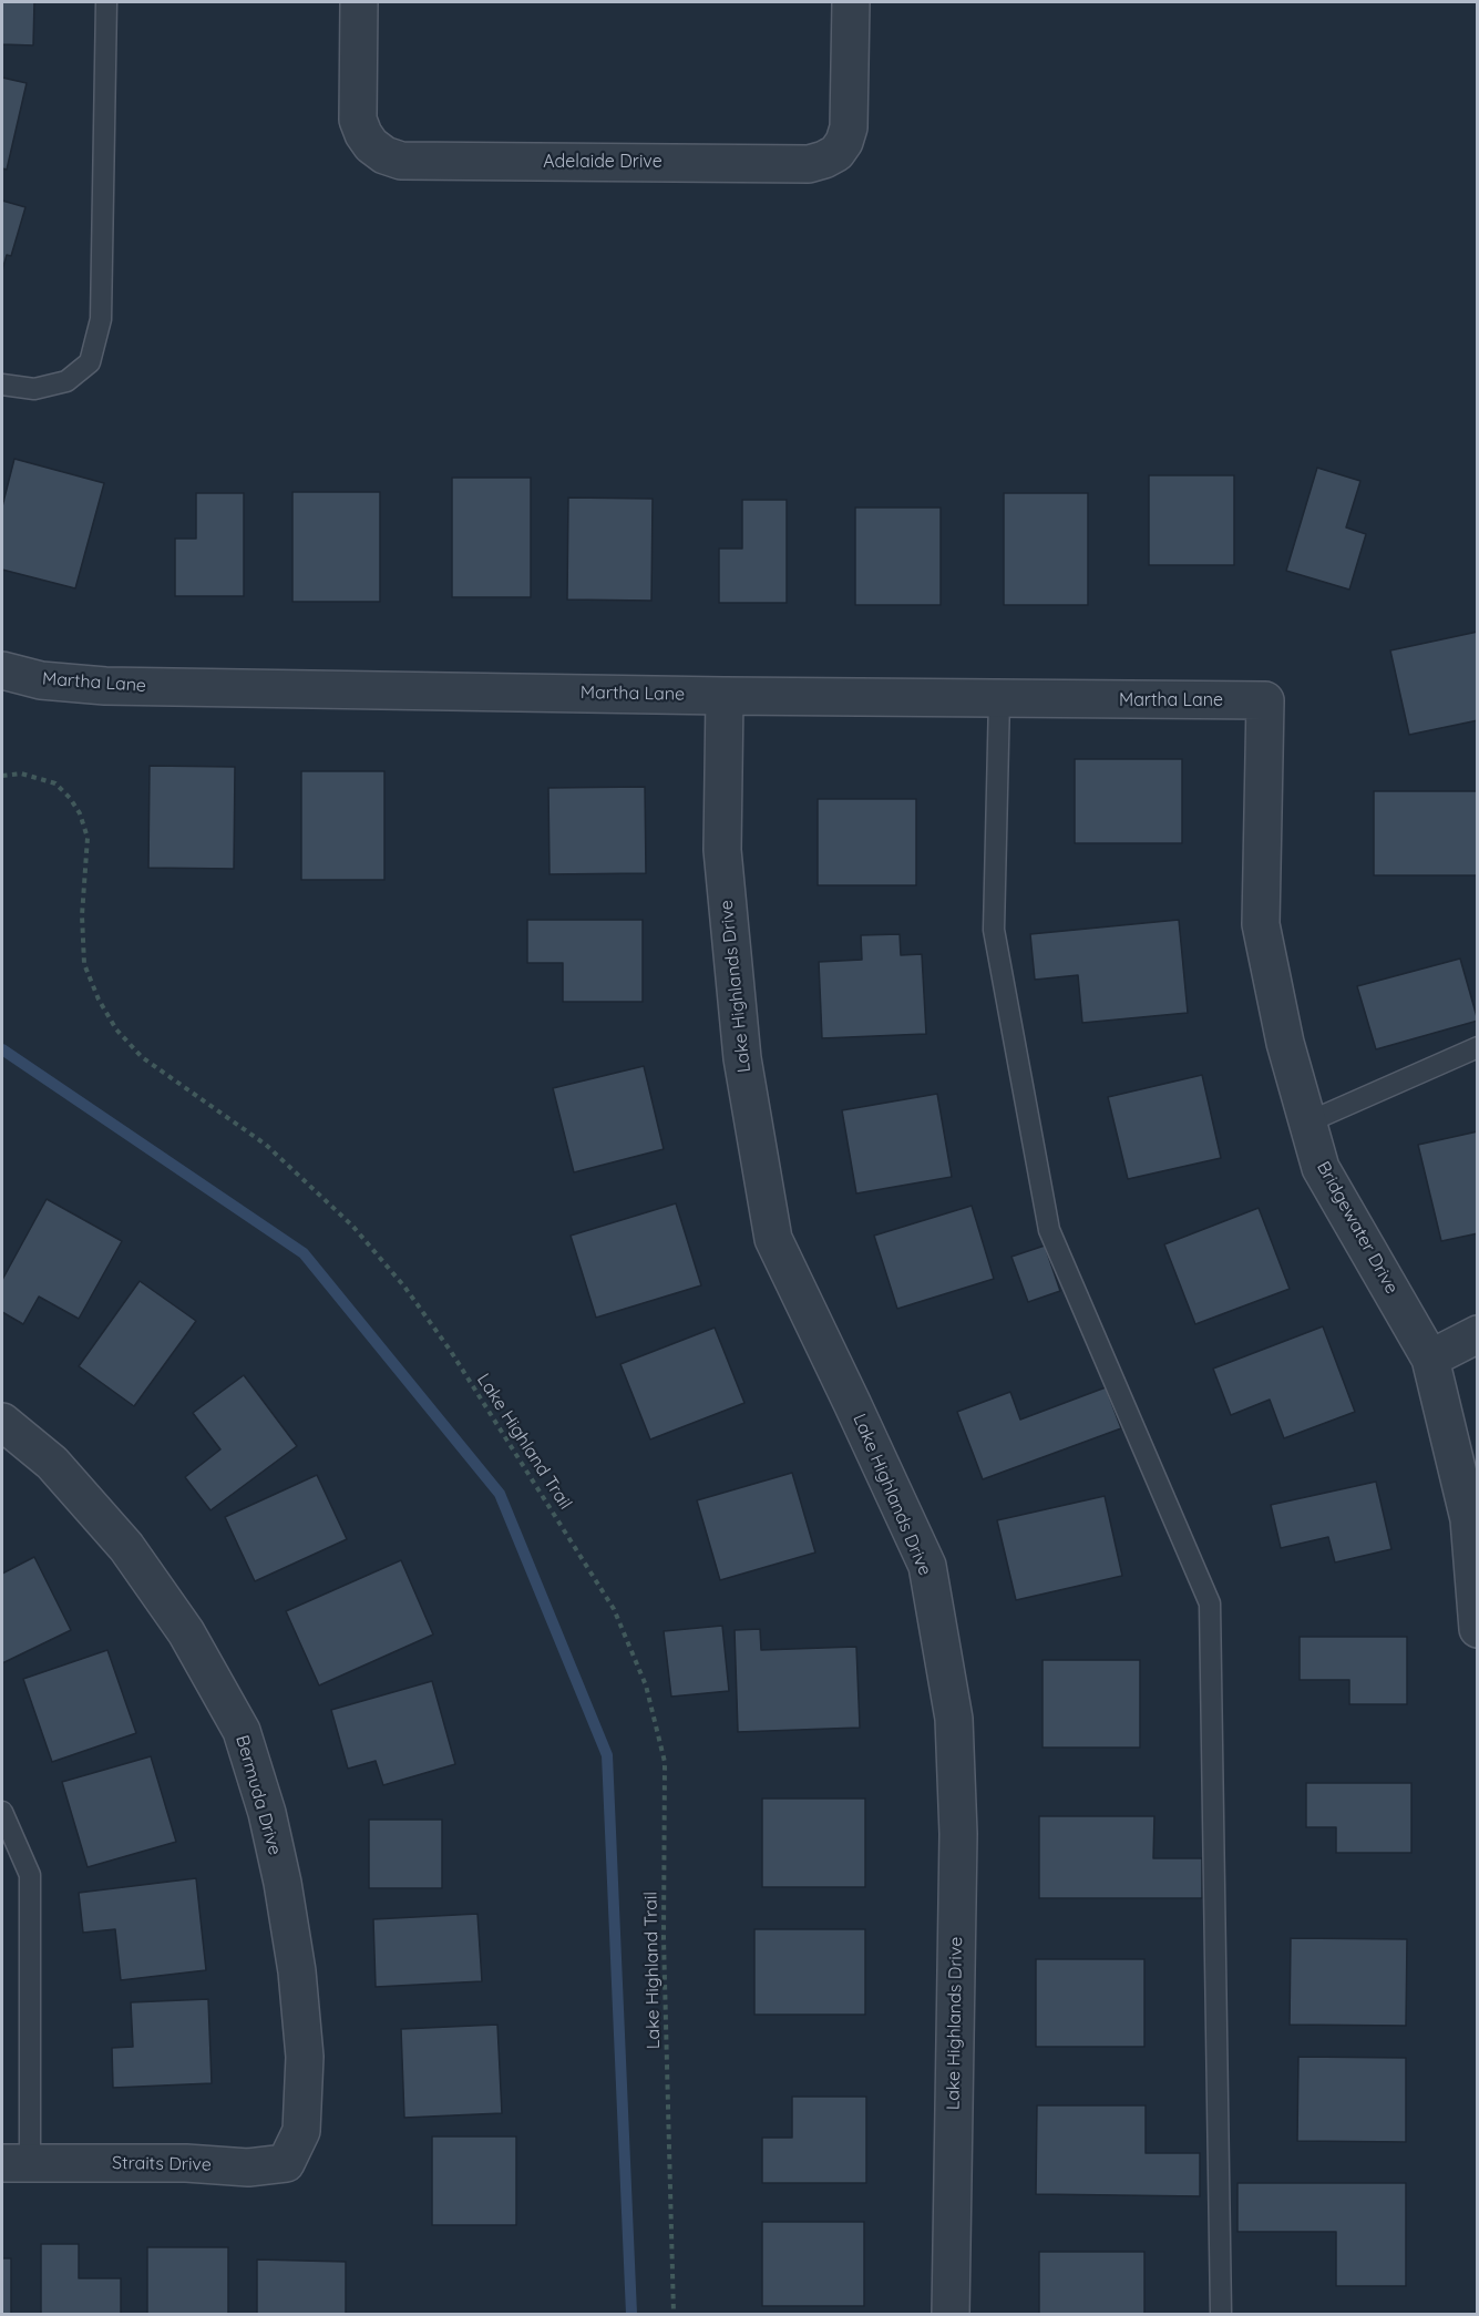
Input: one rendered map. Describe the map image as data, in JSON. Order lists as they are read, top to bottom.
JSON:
{
  "streets": {
    "street": [
      "Adelaide Drive",
      "Martha Lane",
      "Lake Highlands Drive",
      "Bridgewater Drive",
      "Bermuda Drive",
      "Straits Drive"
    ],
    "path": ["Lake Highland Trail"]
  },
  "crossings": [
    ["Martha Lane", "Lake Highlands Drive"],
    ["Martha Lane", "Bridgewater Drive"],
    ["Bermuda Drive", "Straits Drive"]
  ]
}
